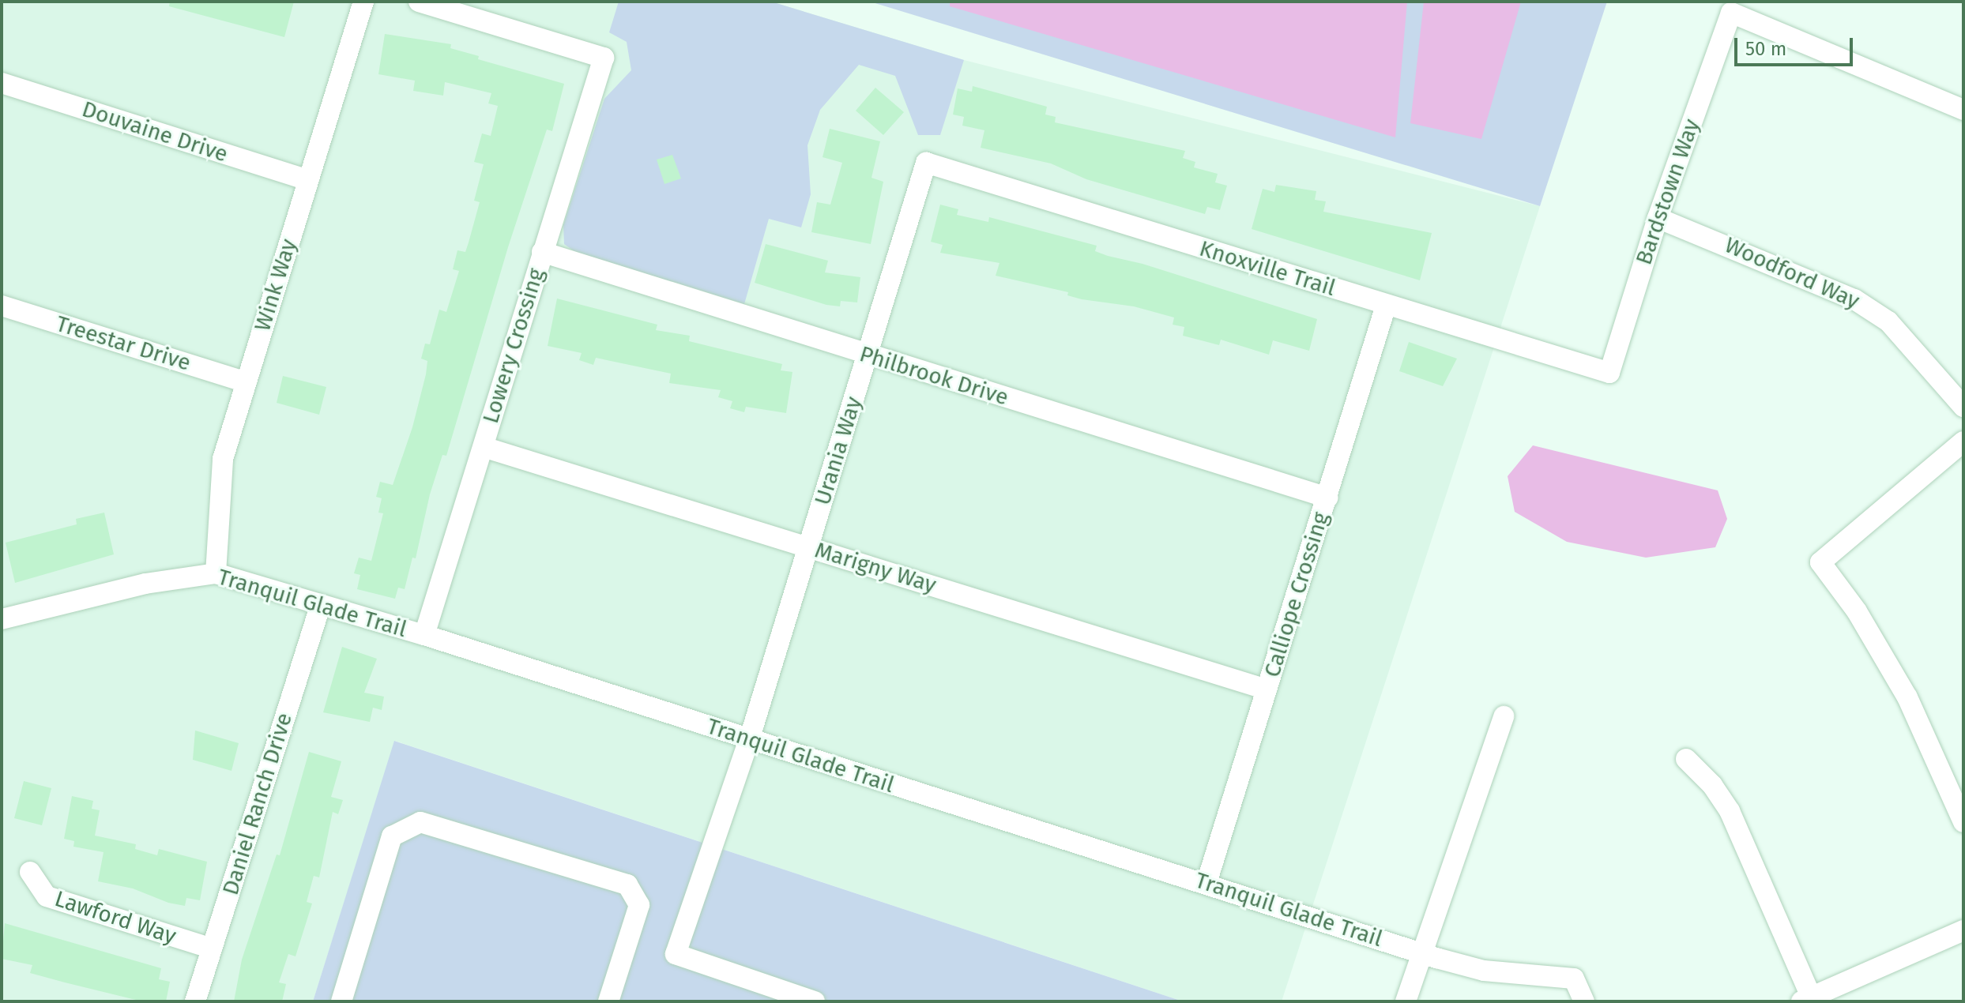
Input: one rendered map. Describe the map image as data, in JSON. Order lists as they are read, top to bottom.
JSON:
{
  "streets": {
    "street": [
      "Douvaine Drive",
      "Bardstown Way",
      "Knoxville Trail",
      "Woodford Way",
      "Wink Way",
      "Treestar Drive",
      "Lowery Crossing",
      "Philbrook Drive",
      "Urania Way",
      "Marigny Way",
      "Calliope Crossing",
      "Tranquil Glade Trail",
      "Daniel Ranch Drive",
      "Lawford Way"
    ]
  },
  "crossings": [
    ["Douvaine Drive", "Wink Way"],
    ["Bardstown Way", "Knoxville Trail"],
    ["Bardstown Way", "Woodford Way"],
    ["Knoxville Trail", "Urania Way"],
    ["Knoxville Trail", "Calliope Crossing"],
    ["Wink Way", "Treestar Drive"],
    ["Wink Way", "Tranquil Glade Trail"],
    ["Lowery Crossing", "Philbrook Drive"],
    ["Lowery Crossing", "Marigny Way"],
    ["Lowery Crossing", "Tranquil Glade Trail"],
    ["Philbrook Drive", "Urania Way"],
    ["Philbrook Drive", "Calliope Crossing"],
    ["Urania Way", "Marigny Way"],
    ["Urania Way", "Tranquil Glade Trail"],
    ["Marigny Way", "Calliope Crossing"],
    ["Calliope Crossing", "Tranquil Glade Trail"],
    ["Tranquil Glade Trail", "Daniel Ranch Drive"],
    ["Daniel Ranch Drive", "Lawford Way"]
  ],
  "scale_bar": "50 m"
}
